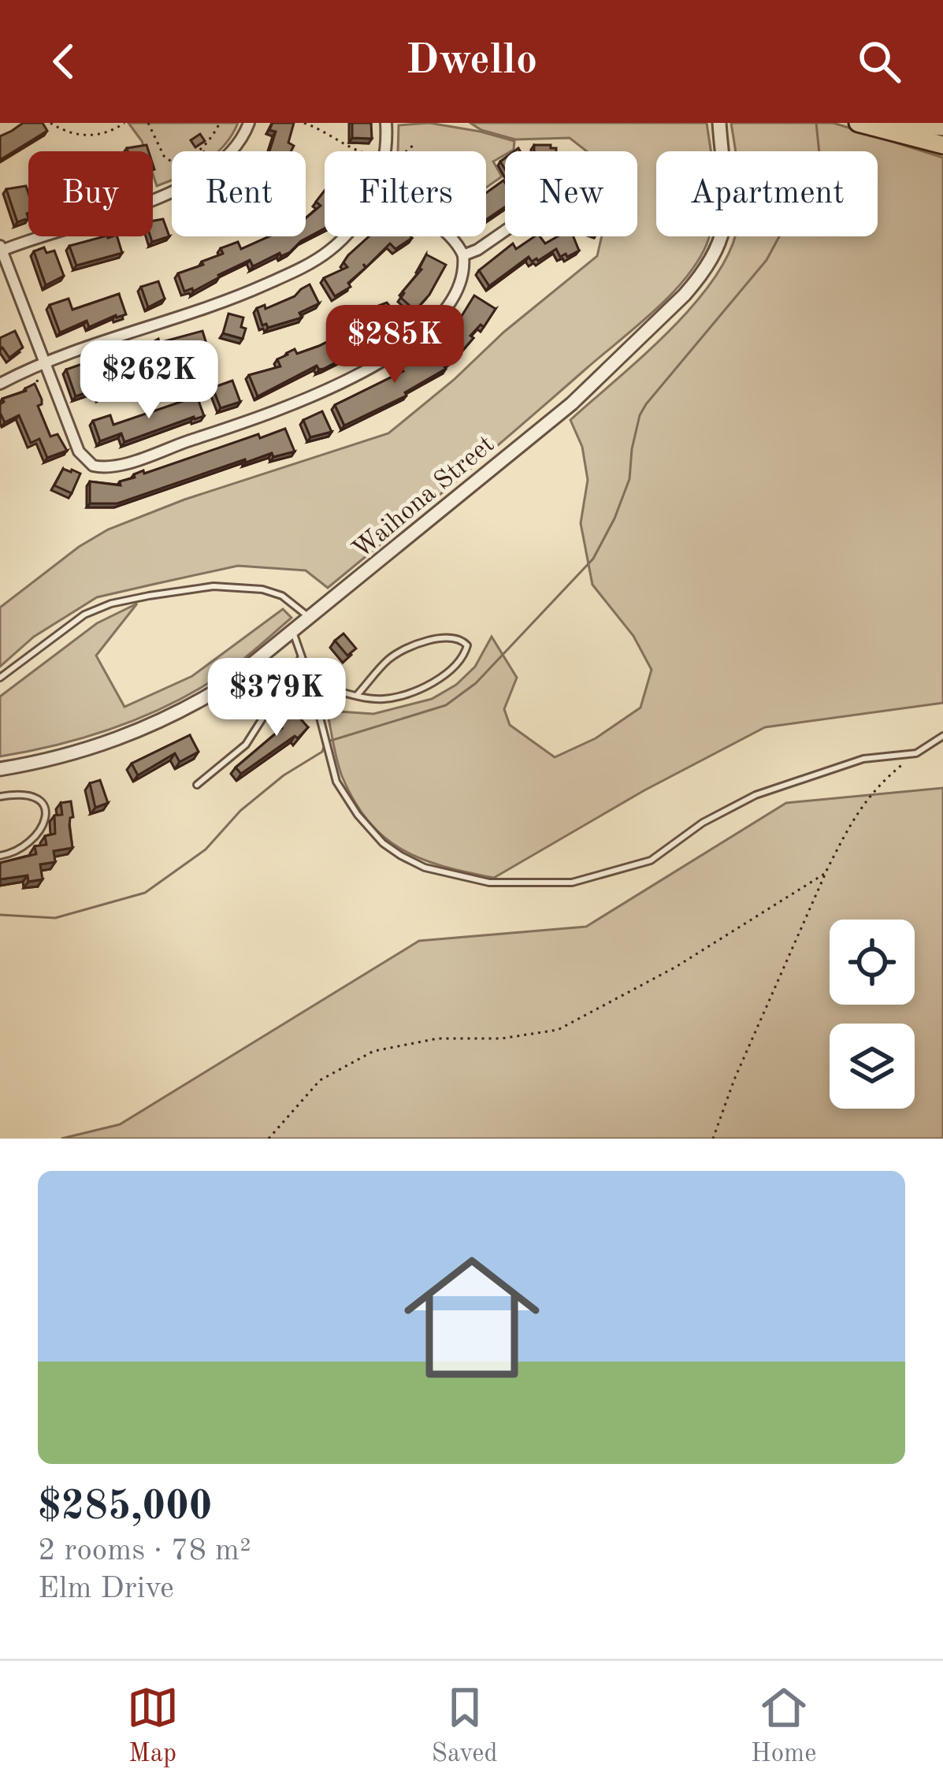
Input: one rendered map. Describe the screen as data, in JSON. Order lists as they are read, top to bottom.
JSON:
{
  "streets": {
    "street": ["Waihona Street"]
  },
  "page": {
    "header": "Dwello",
    "chip": [
      "Buy",
      "Rent",
      "Filters",
      "New",
      "Apartment"
    ],
    "price": ["$285K", "$262K", "$379K"],
    "list": [
      {
        "name": "$285,000",
        "note": "2 rooms · 78 m² · Elm Drive"
      }
    ],
    "tabs": ["Map", "Saved", "Home"]
  }
}
